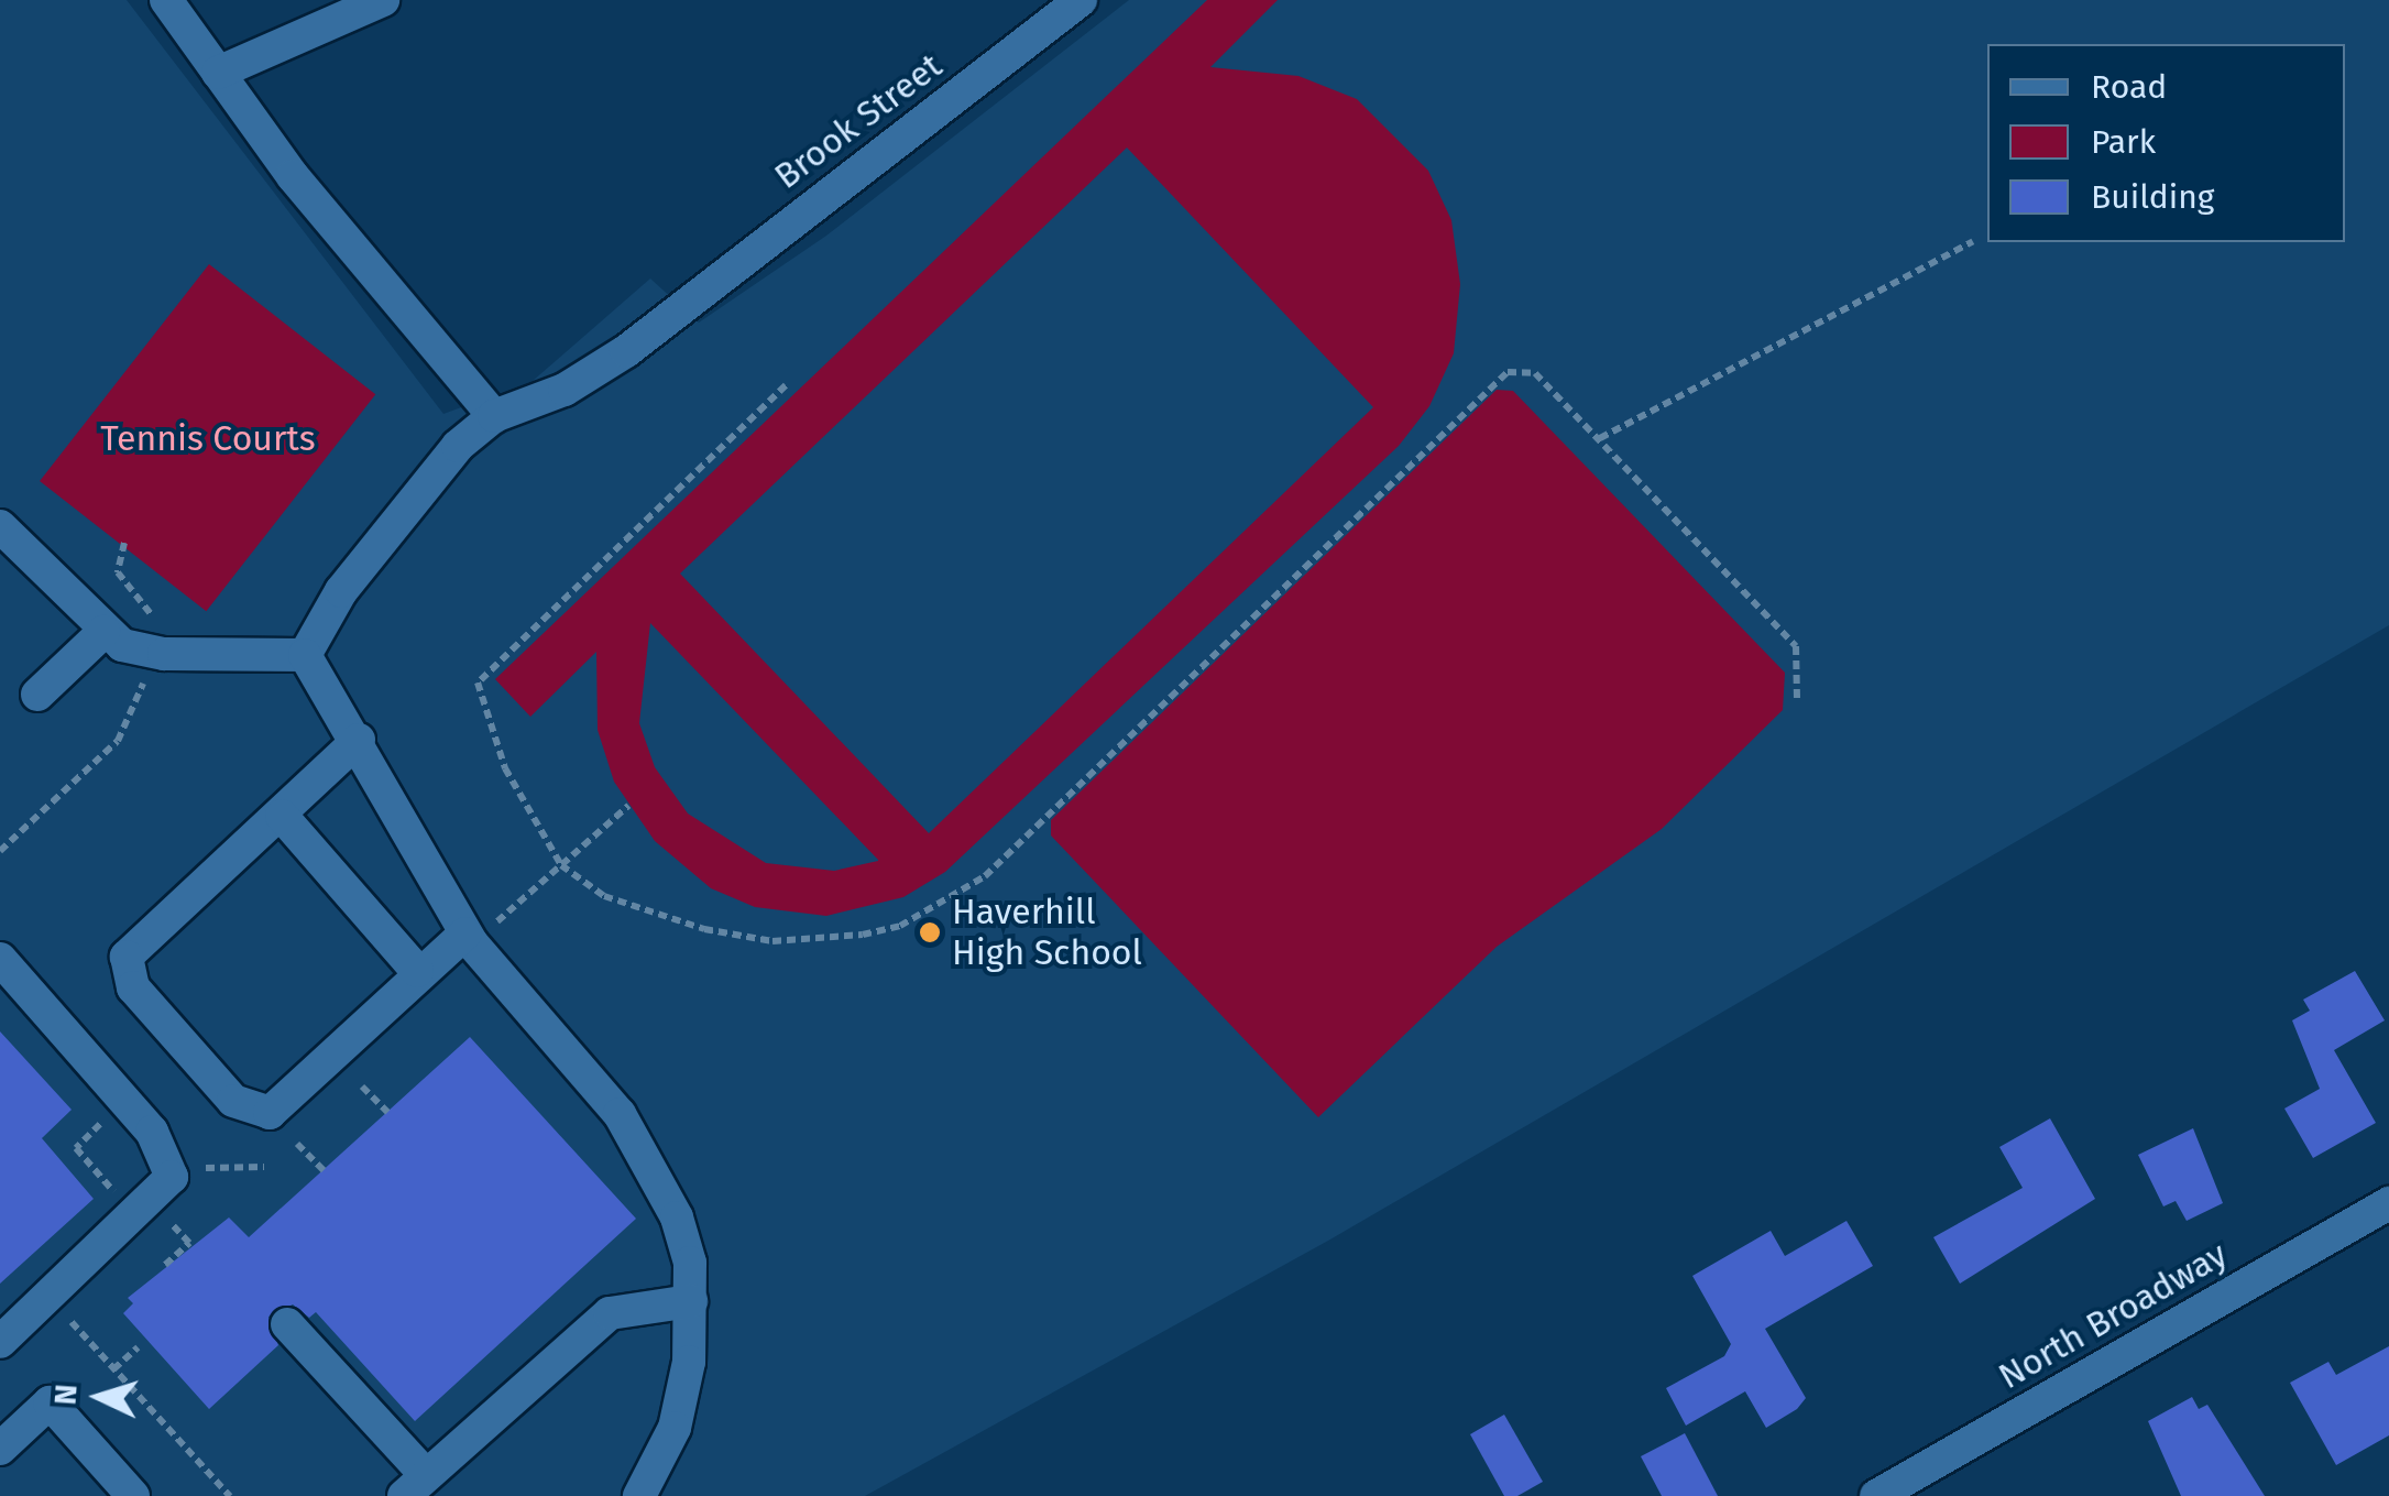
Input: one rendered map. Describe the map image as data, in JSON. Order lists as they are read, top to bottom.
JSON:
{
  "streets": {
    "street": ["Brook Street", "North Broadway"]
  },
  "parks": ["Tennis Courts"],
  "places": ["Haverhill High School"],
  "legend": ["Road", "Park", "Building"],
  "north": "left"
}
